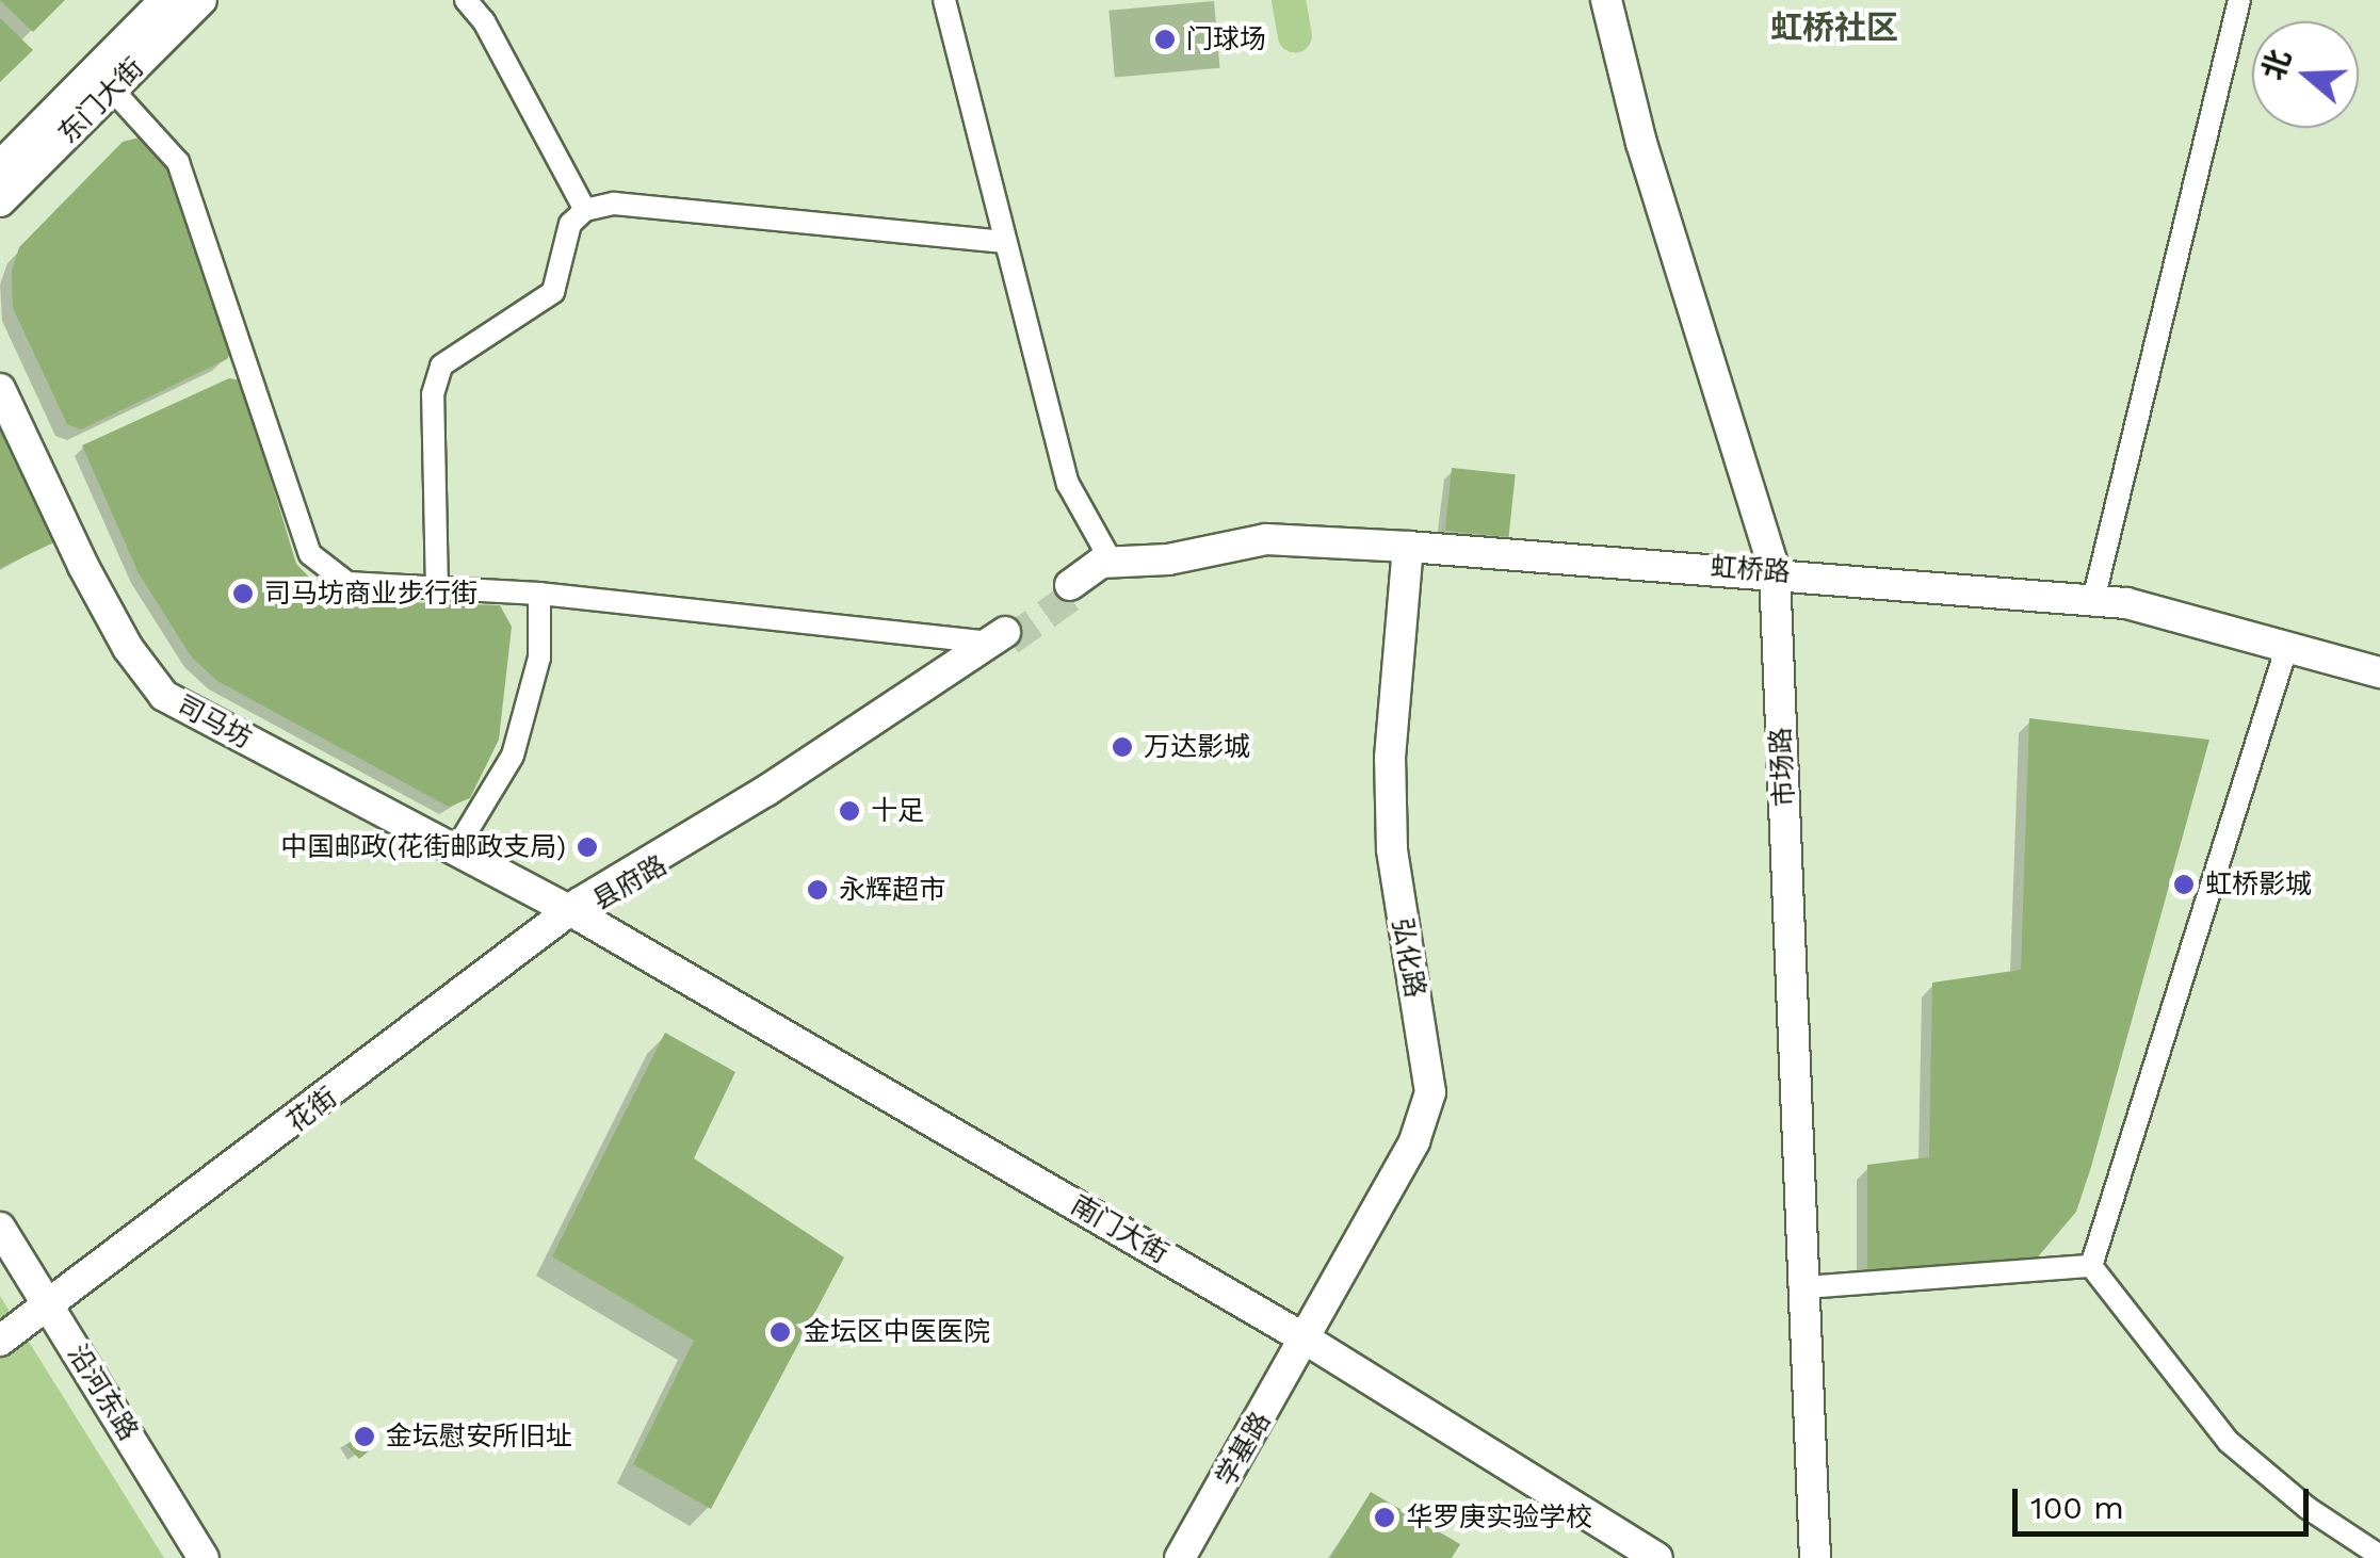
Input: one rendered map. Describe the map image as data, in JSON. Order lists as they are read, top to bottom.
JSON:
{
  "streets": {
    "street": [
      "东门大街",
      "虹桥路",
      "司马坊",
      "市场路",
      "县府路",
      "弘化路",
      "花街",
      "南门大街",
      "沿河东路",
      "学基路"
    ]
  },
  "crossings": [
    ["虹桥路", "市场路"],
    ["虹桥路", "弘化路"],
    ["司马坊", "县府路"],
    ["司马坊", "花街"],
    ["司马坊", "南门大街"],
    ["县府路", "花街"],
    ["县府路", "南门大街"],
    ["弘化路", "南门大街"],
    ["弘化路", "学基路"],
    ["花街", "南门大街"],
    ["花街", "沿河东路"],
    ["南门大街", "学基路"]
  ],
  "districts": ["虹桥社区"],
  "places": [
    "门球场",
    "司马坊商业步行街",
    "万达影城",
    "十足",
    "中国邮政(花街邮政支局)",
    "虹桥影城",
    "永辉超市",
    "金坛区中医医院",
    "金坛慰安所旧址",
    "华罗庚实验学校"
  ],
  "scale_bar": "100 m",
  "north": "left"
}
